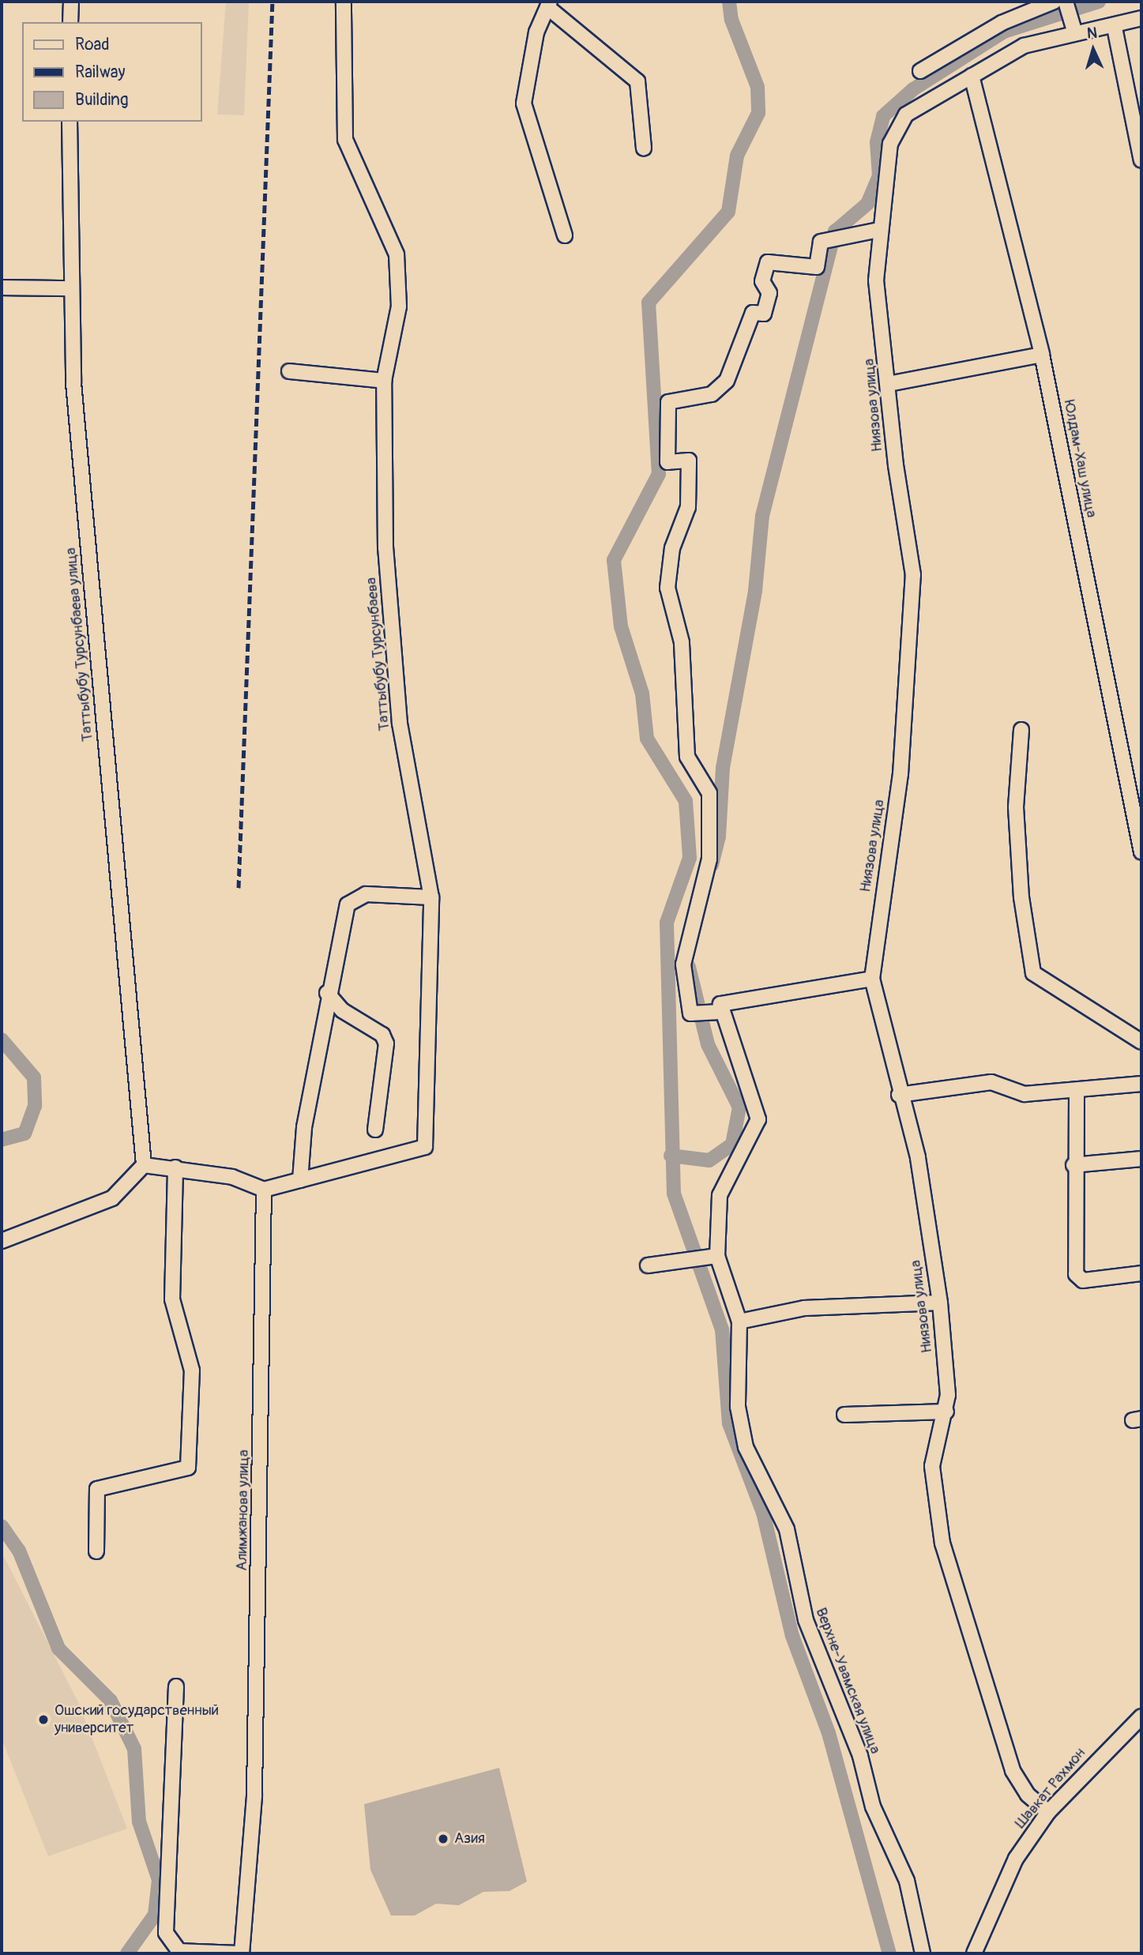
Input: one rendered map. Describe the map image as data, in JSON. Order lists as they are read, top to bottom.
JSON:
{
  "streets": {
    "street": [
      "Ниязова улица",
      "Юлдам-Хаш улица",
      "Таттыбубу Турсунбаева улица",
      "Таттыбубу Турсунбаева",
      "Алимжанова улица",
      "Верхне-Увамская улица",
      "Шавкат Рахмон"
    ]
  },
  "crossings": [
    ["Ниязова улица", "Юлдам-Хаш улица"],
    ["Ниязова улица", "Верхне-Увамская улица"],
    ["Ниязова улица", "Шавкат Рахмон"],
    ["Таттыбубу Турсунбаева", "Алимжанова улица"]
  ],
  "places": ["Ошский государственный университет", "Азия"],
  "legend": ["Road", "Railway", "Building"],
  "north": "top"
}
